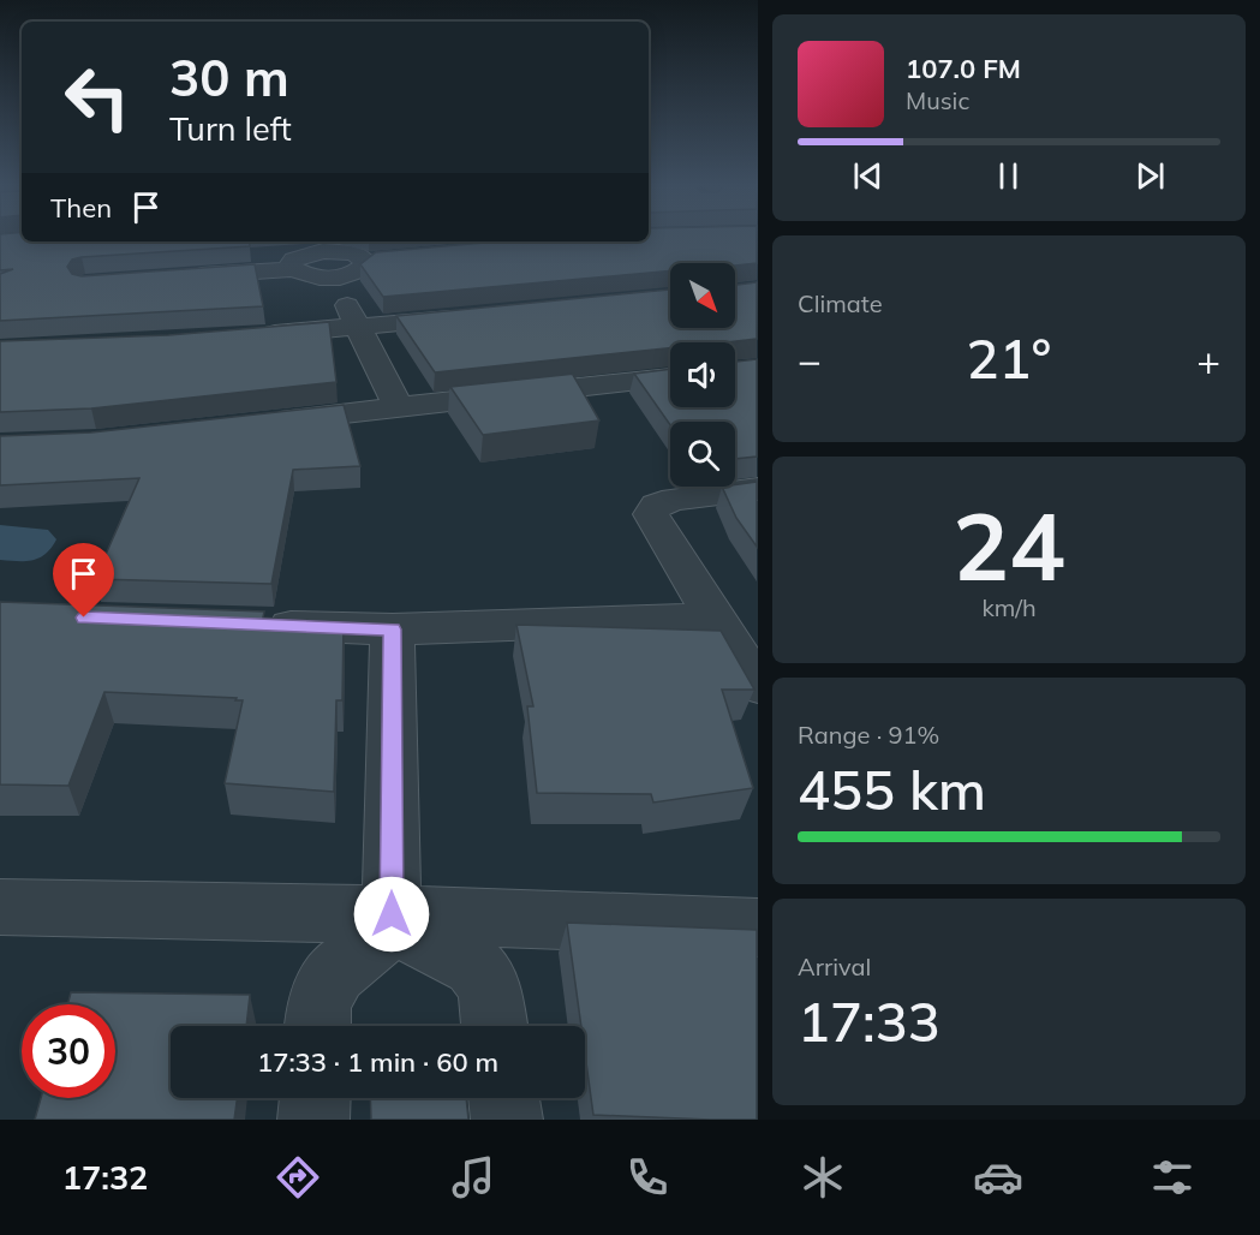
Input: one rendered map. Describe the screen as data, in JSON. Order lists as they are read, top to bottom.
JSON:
{
  "north": "bottom right",
  "page": {
    "turn": ["30 m", "Turn left"],
    "song": ["107.0 FM", "Music"],
    "then": "Then",
    "tile": [
      "Climate",
      ["24", "km/h"],
      ["Range · 91%", "455 km"],
      ["Arrival", "17:33"]
    ],
    "heat": ["−", "21°", "+"],
    "limit": "30",
    "trip": "17:33 · 1 min · 60 m",
    "tabs": "17:32"
  }
}
